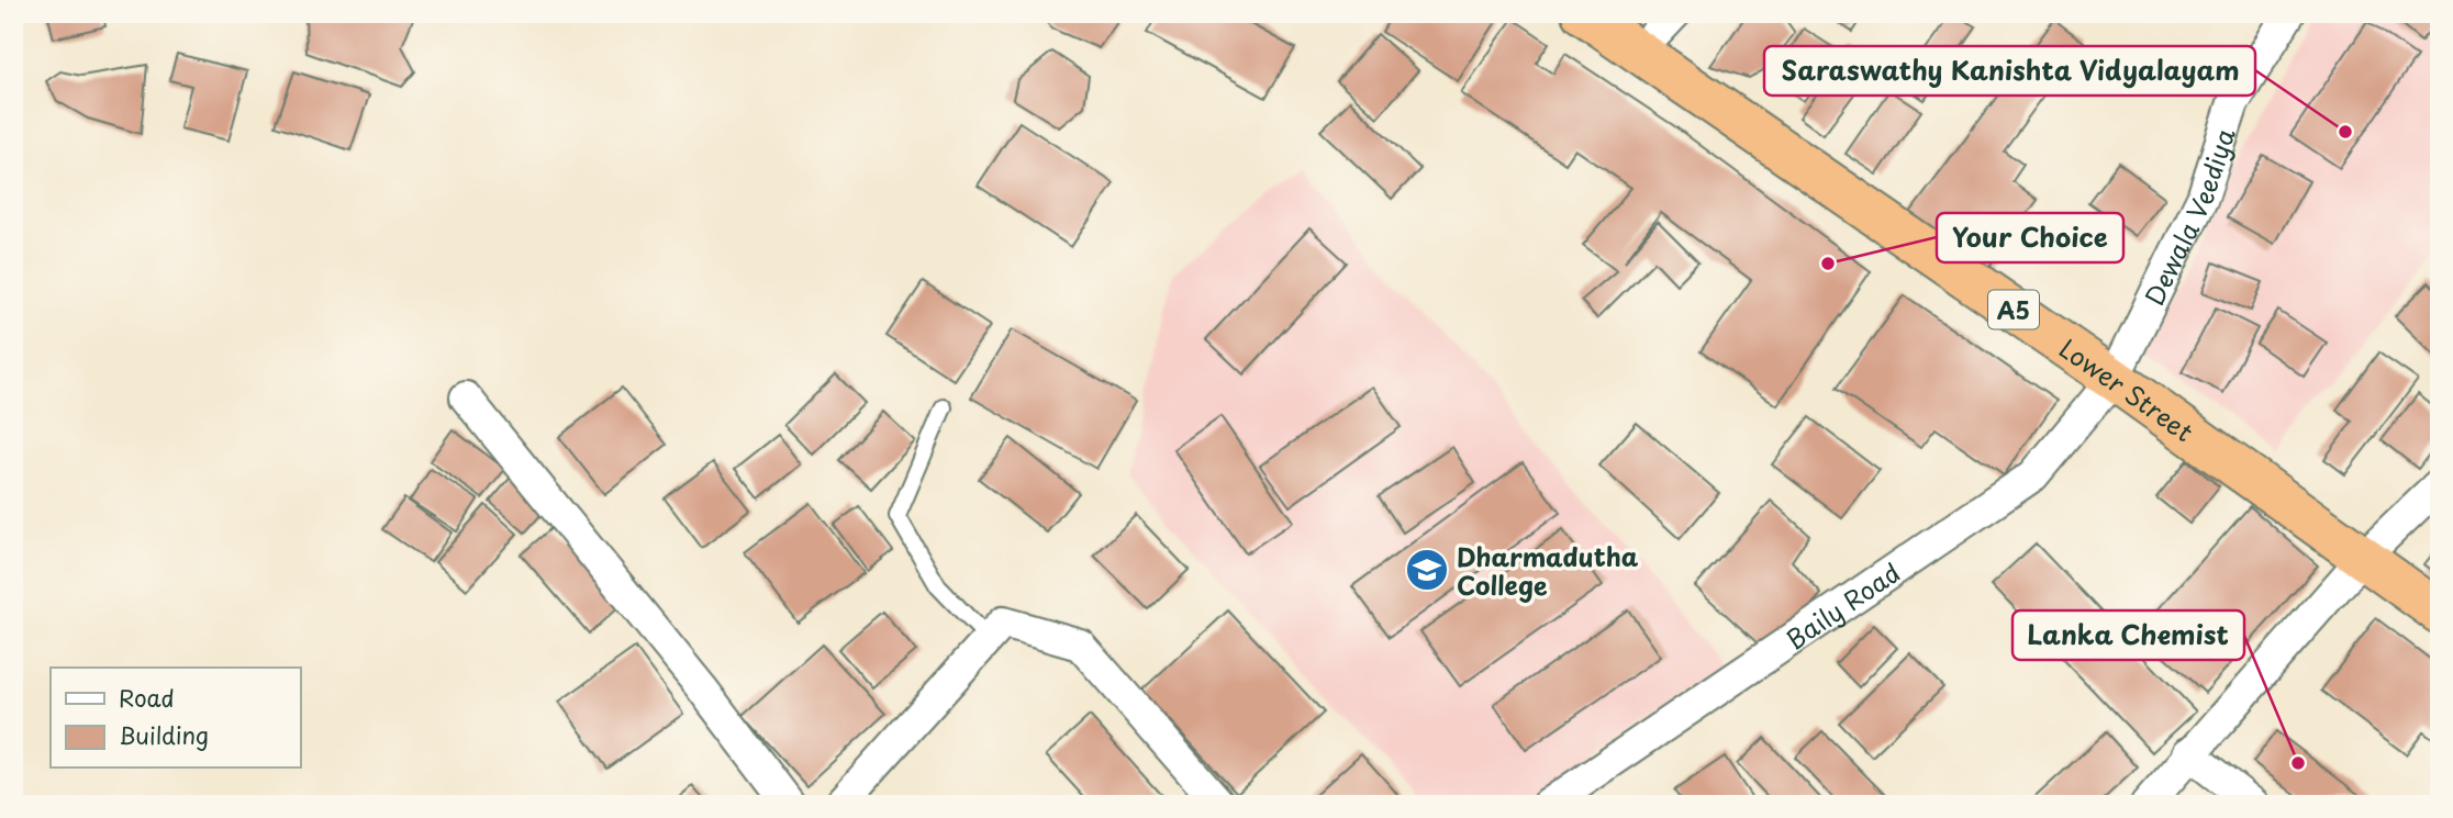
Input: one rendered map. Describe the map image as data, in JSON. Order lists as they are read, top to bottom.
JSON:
{
  "streets": {
    "highway": ["A5", "Lower Street"],
    "street": ["Dewala Veediya", "Baily Road"]
  },
  "crossings": [
    ["Dewala Veediya", "Lower Street"],
    ["Dewala Veediya", "Baily Road"],
    ["Lower Street", "Baily Road"]
  ],
  "places": {
    "other": ["Saraswathy Kanishta Vidyalayam", "Your Choice", "Lanka Chemist"],
    "school or university": ["Dharmadutha College"]
  },
  "legend": ["Road", "Building"]
}
